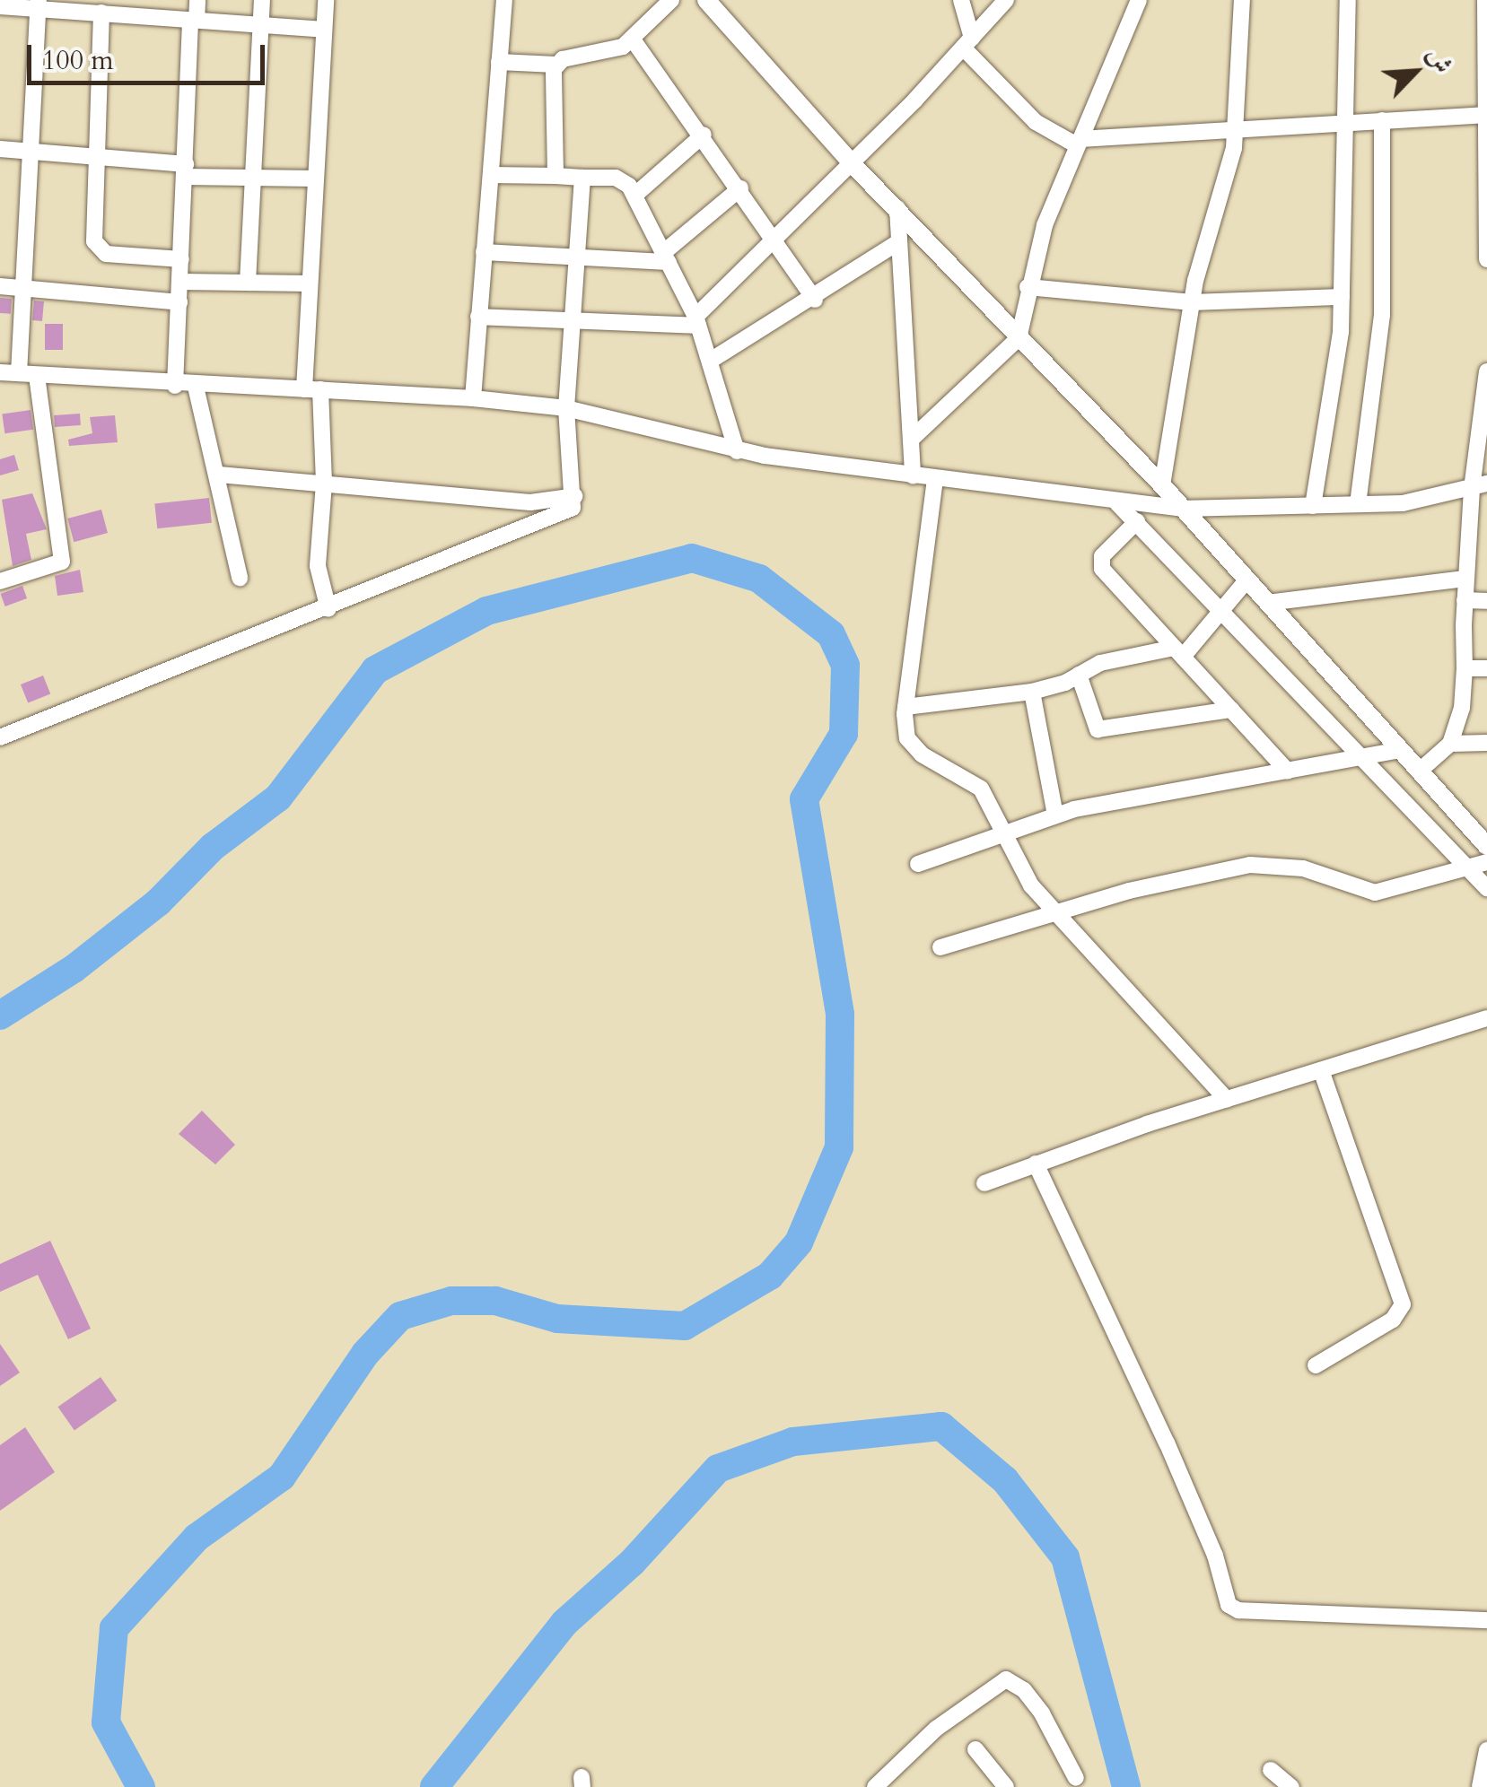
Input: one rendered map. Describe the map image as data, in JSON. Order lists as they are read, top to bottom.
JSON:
{
  "scale_bar": "100 m",
  "north": "top right"
}
